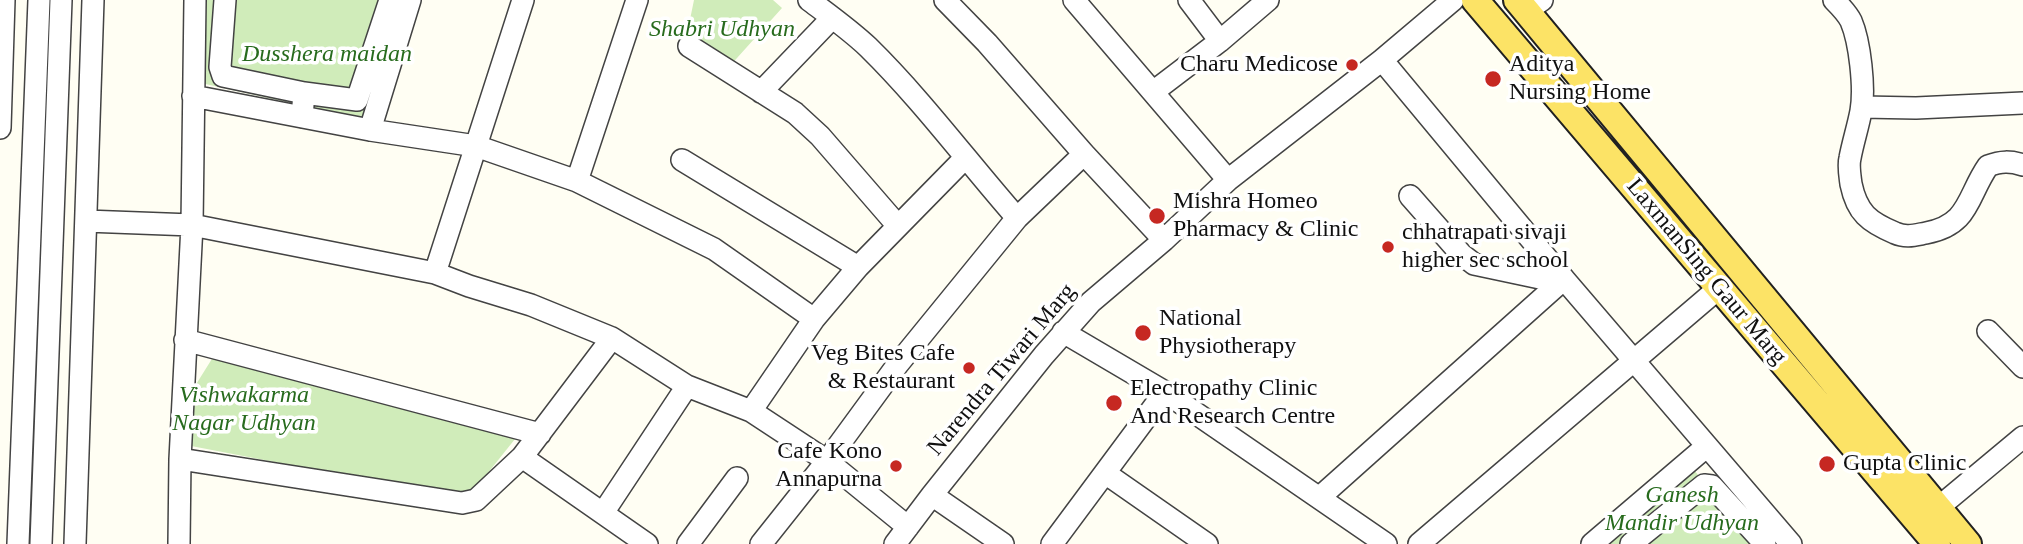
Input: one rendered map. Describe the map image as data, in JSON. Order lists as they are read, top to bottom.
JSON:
{
  "streets": {
    "main road": ["LaxmanSing Gaur Marg"],
    "street": ["Narendra Tiwari Marg"]
  },
  "parks": [
    "Shabri Udhyan",
    "Dusshera maidan",
    "Vishwakarma Nagar Udhyan",
    "Ganesh Mandir Udhyan"
  ],
  "places": [
    "Charu Medicose",
    "Aditya Nursing Home",
    "Mishra Homeo Pharmacy & Clinic",
    "chhatrapati sivaji higher sec school",
    "National Physiotherapy",
    "Veg Bites Cafe & Restaurant",
    "Electropathy Clinic And Research Centre",
    "Gupta Clinic",
    "Cafe Kono Annapurna"
  ]
}
